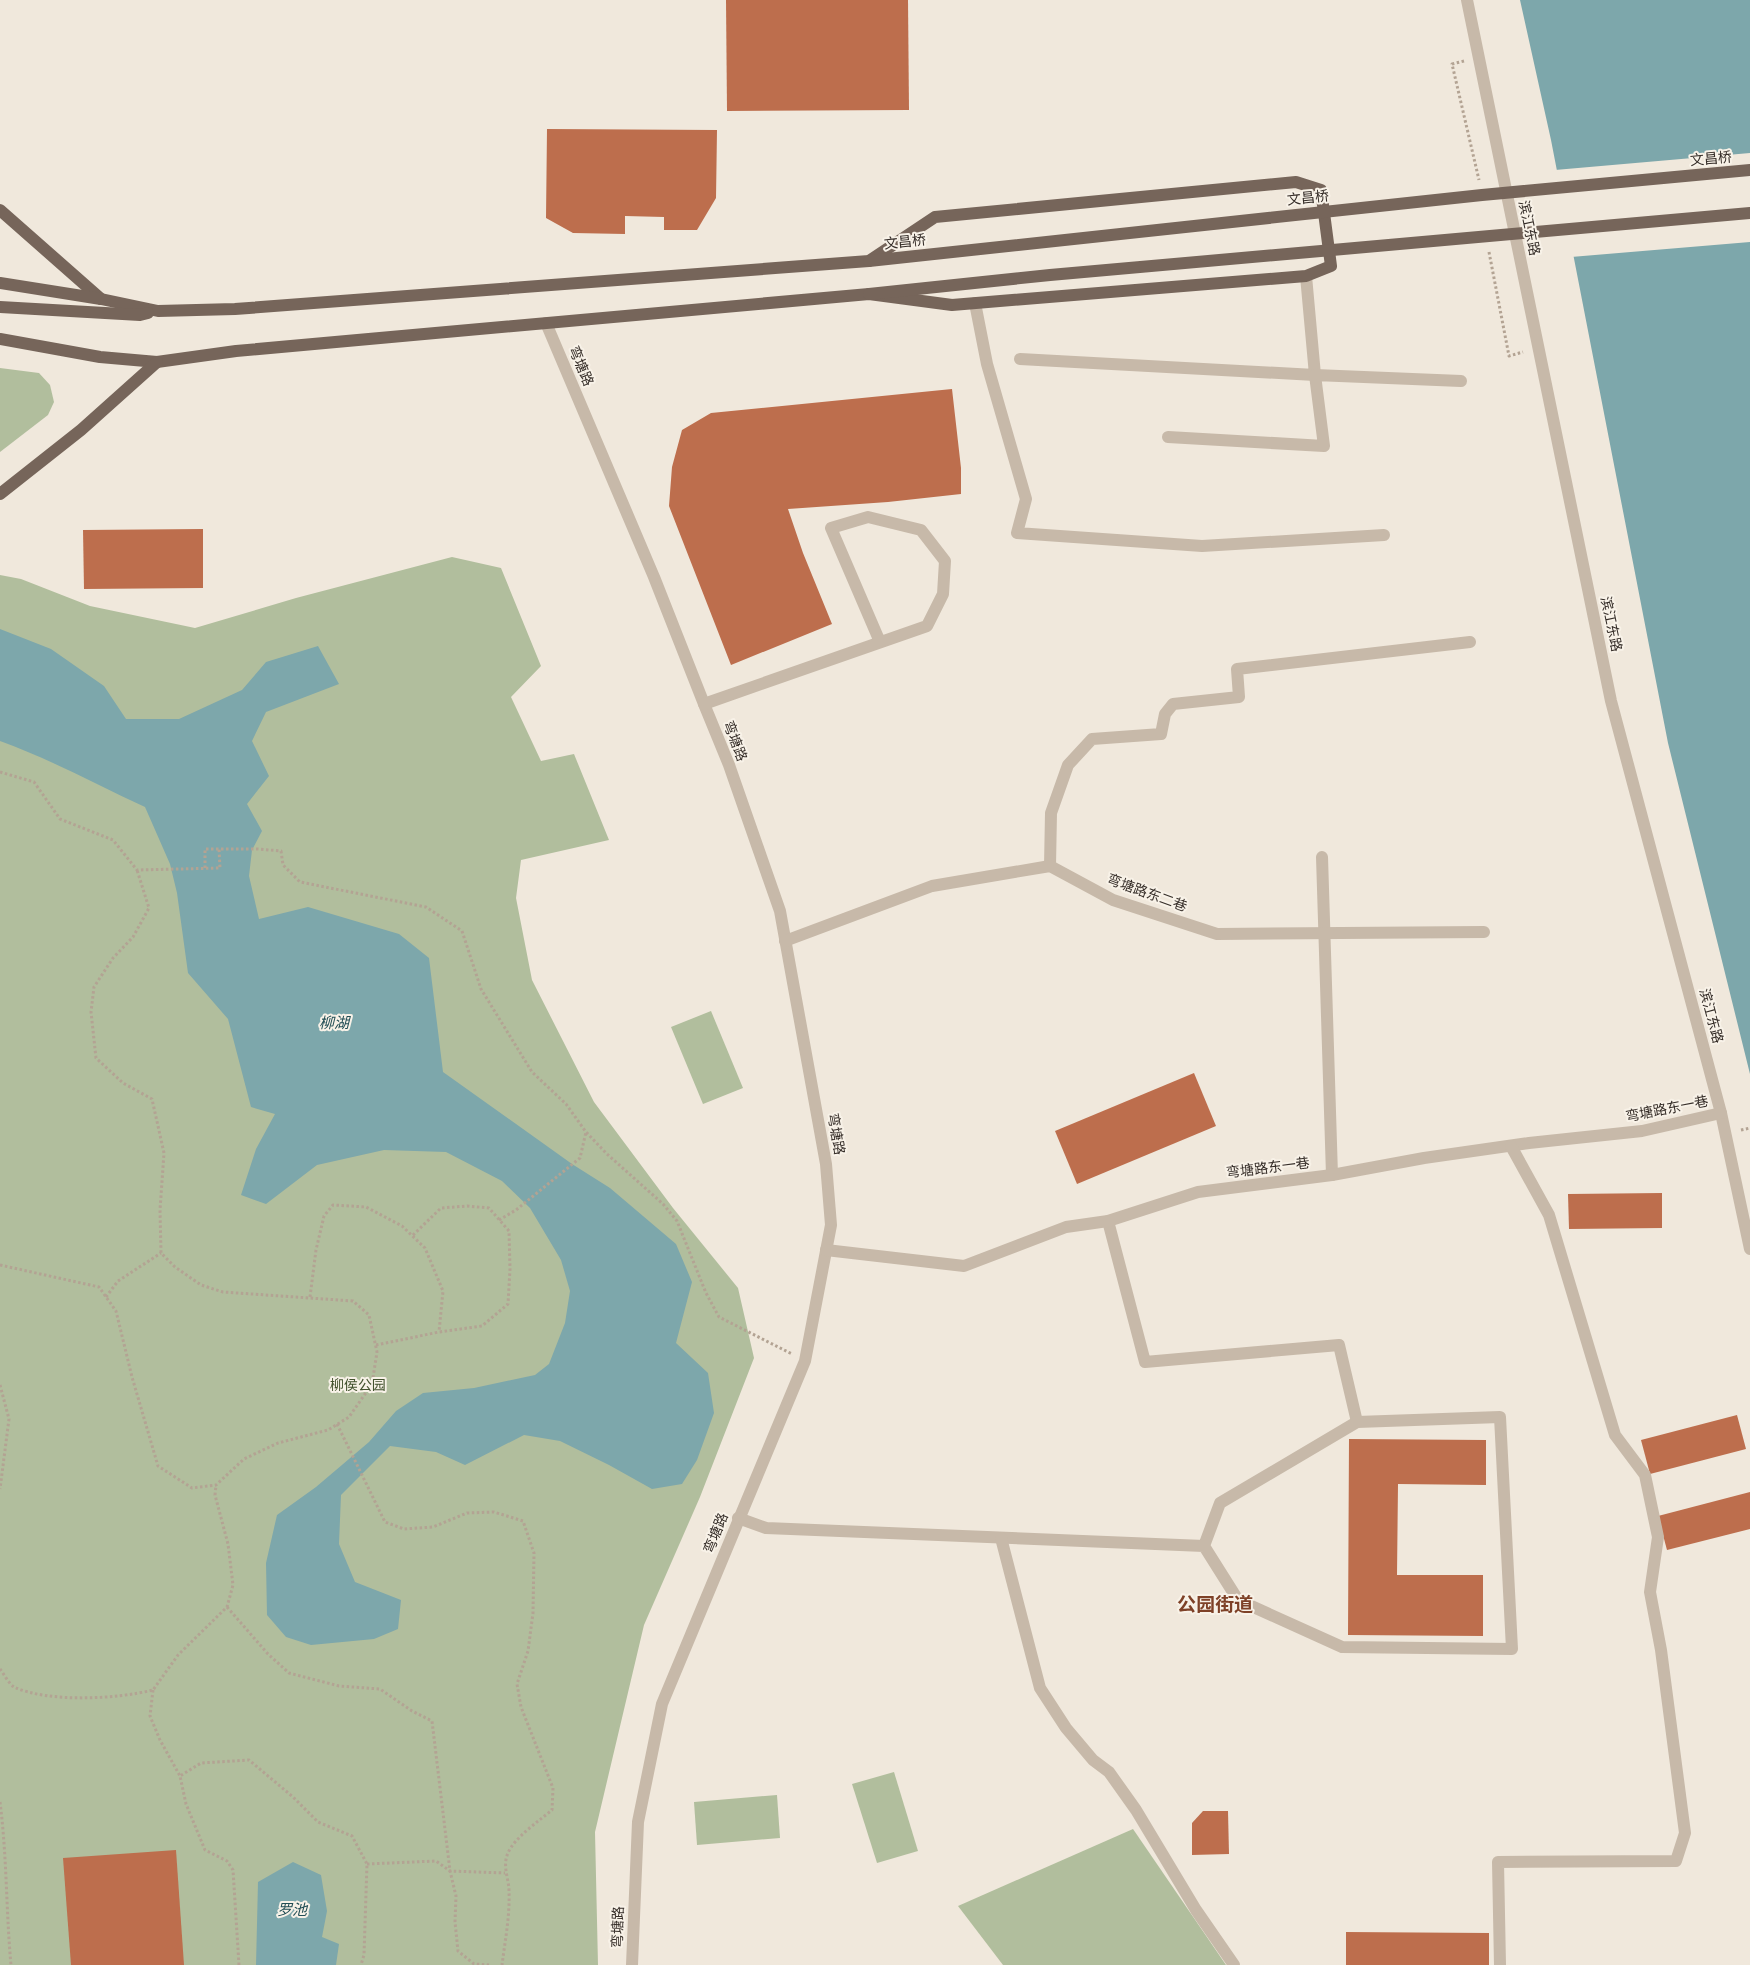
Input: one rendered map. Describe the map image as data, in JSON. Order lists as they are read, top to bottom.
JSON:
{
  "streets": {
    "main road": ["文昌桥"],
    "street": [
      "滨江东路",
      "弯塘路",
      "弯塘路东二巷",
      "弯塘路东一巷"
    ]
  },
  "crossings": [
    ["滨江东路", "弯塘路东一巷"],
    ["弯塘路", "弯塘路东一巷"]
  ],
  "districts": ["公园街道"],
  "water": ["柳湖", "罗池"],
  "parks": ["柳侯公园"]
}
